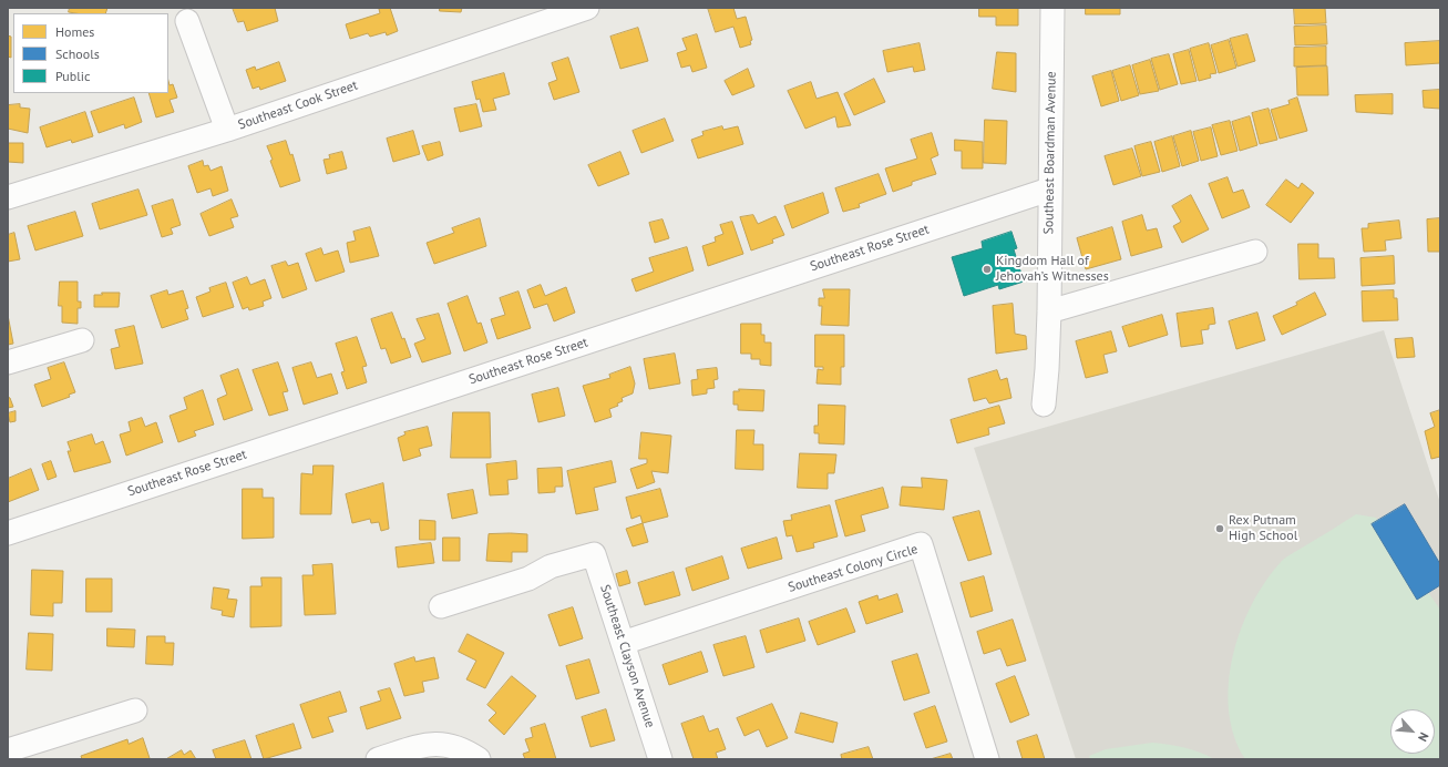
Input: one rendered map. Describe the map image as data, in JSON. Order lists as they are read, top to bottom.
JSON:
{
  "streets": {
    "street": [
      "Southeast Cook Street",
      "Southeast Boardman Avenue",
      "Southeast Rose Street",
      "Southeast Colony Circle",
      "Southeast Clayson Avenue"
    ]
  },
  "crossings": [
    ["Southeast Boardman Avenue", "Southeast Rose Street"],
    ["Southeast Colony Circle", "Southeast Clayson Avenue"]
  ],
  "places": ["Kingdom Hall of Jehovah’s Witnesses", "Rex Putnam High School"],
  "legend": ["Homes", "Schools", "Public"],
  "north": "bottom right"
}
